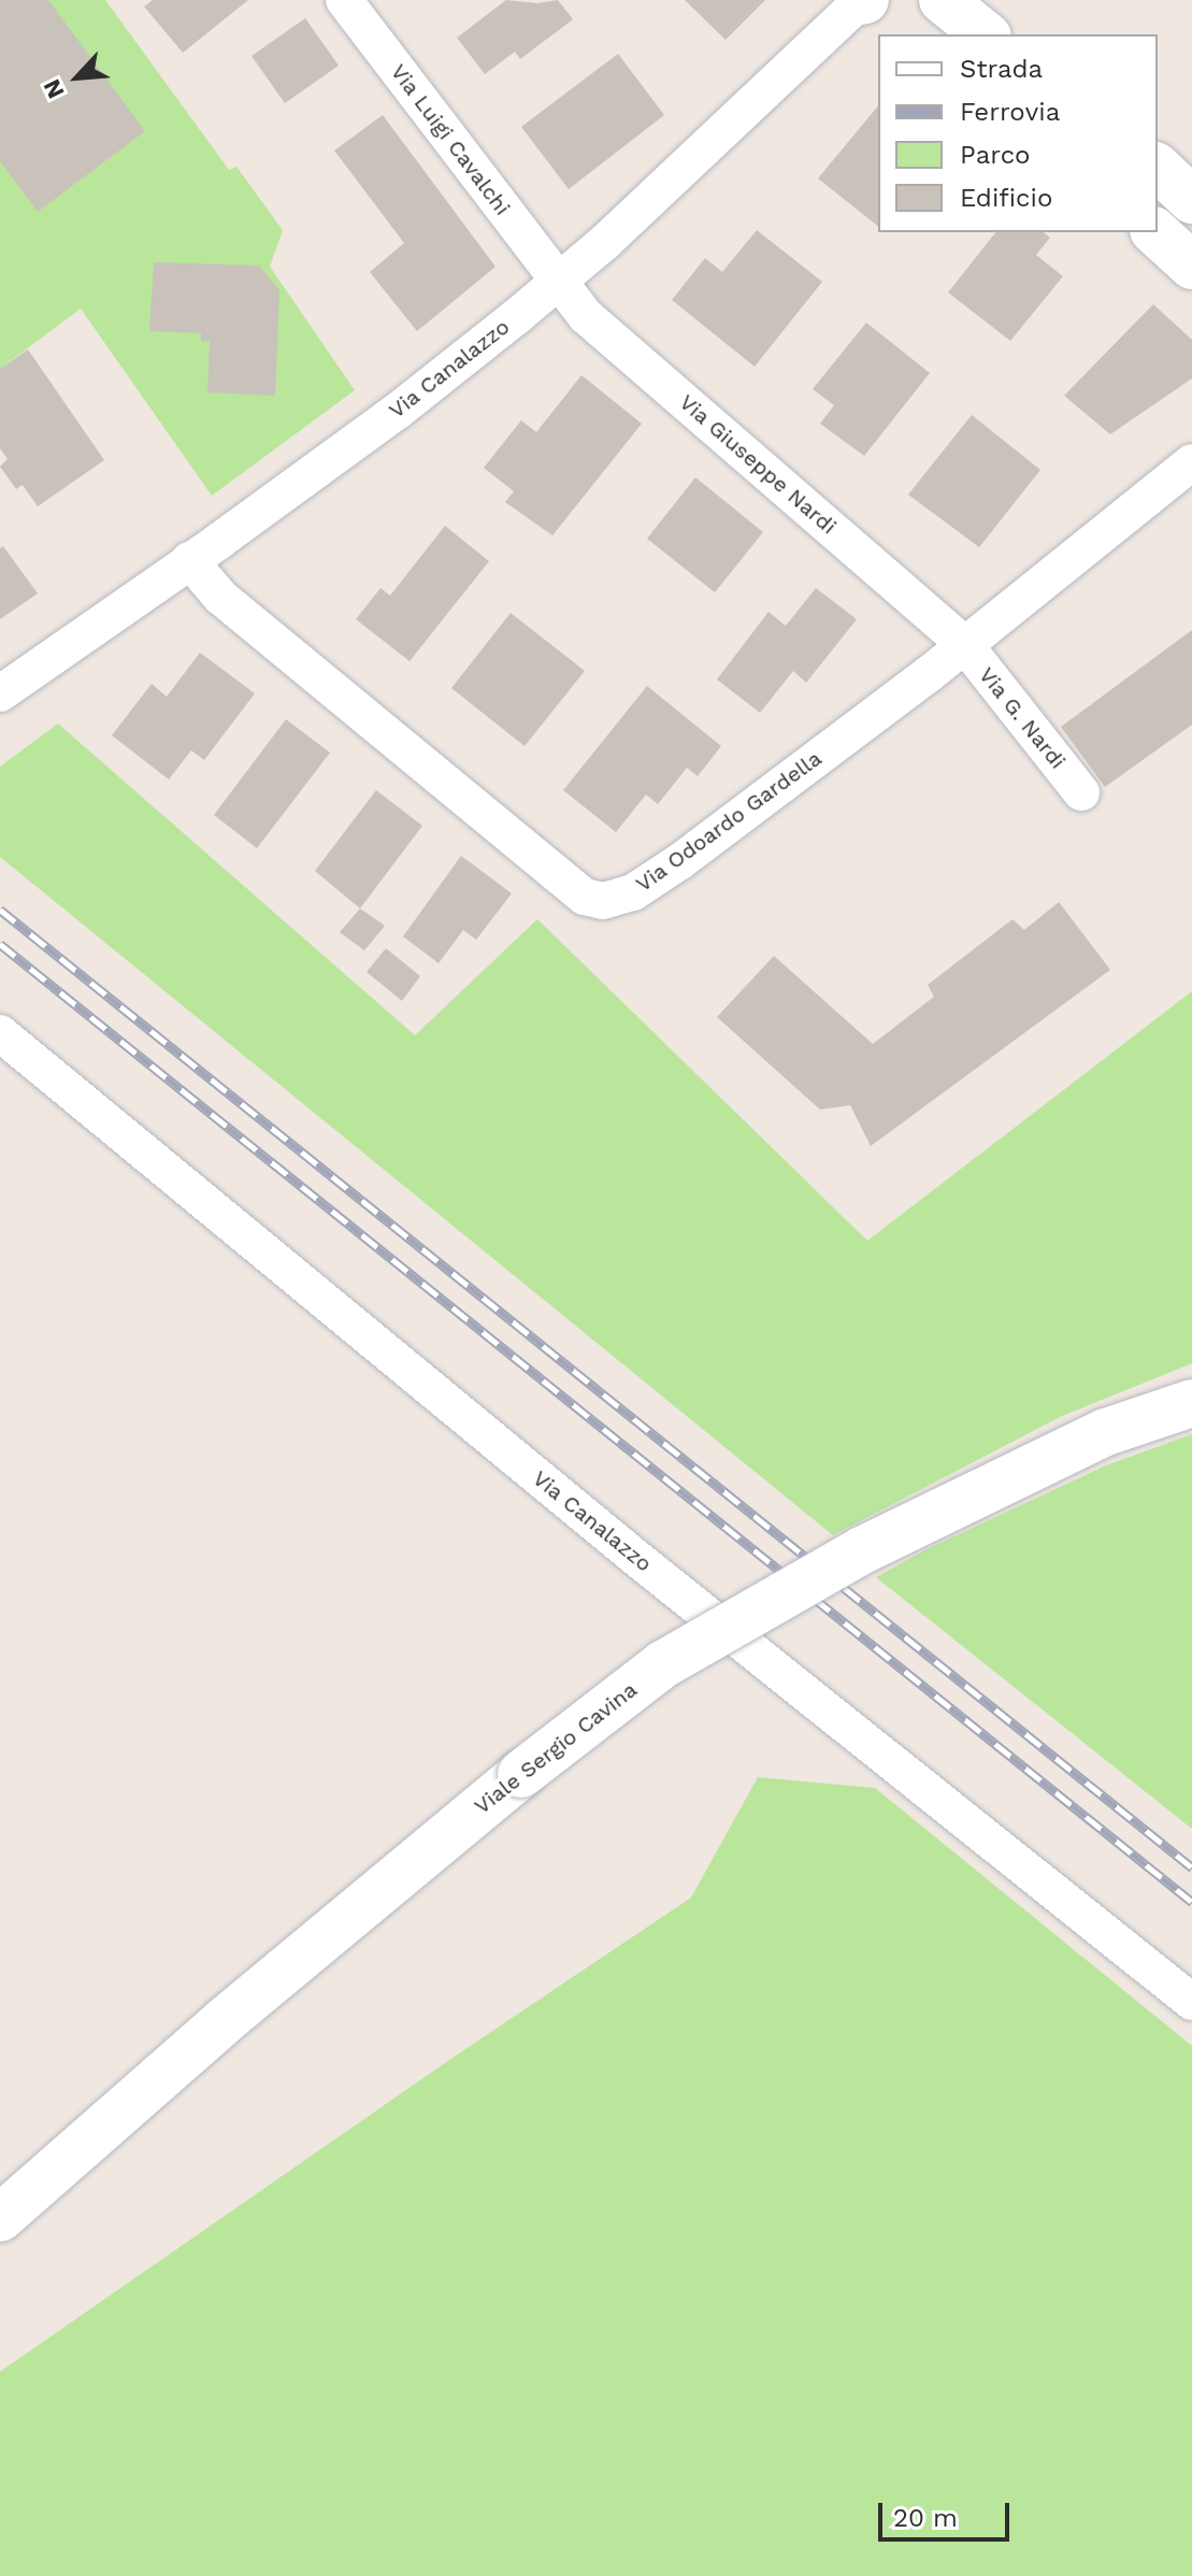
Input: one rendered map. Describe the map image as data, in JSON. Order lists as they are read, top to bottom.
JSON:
{
  "streets": {
    "street": [
      "Via Luigi Cavalchi",
      "Via Canalazzo",
      "Via Giuseppe Nardi",
      "Via G. Nardi",
      "Via Odoardo Gardella",
      "Viale Sergio Cavina"
    ]
  },
  "crossings": [
    ["Via Luigi Cavalchi", "Via Canalazzo"],
    ["Via Luigi Cavalchi", "Via Giuseppe Nardi"],
    ["Via Canalazzo", "Via Giuseppe Nardi"],
    ["Via Canalazzo", "Via Odoardo Gardella"],
    ["Via Giuseppe Nardi", "Via G. Nardi"],
    ["Via Giuseppe Nardi", "Via Odoardo Gardella"],
    ["Via G. Nardi", "Via Odoardo Gardella"]
  ],
  "legend": [
    "Strada",
    "Ferrovia",
    "Parco",
    "Edificio"
  ],
  "scale_bar": "20 m",
  "north": "bottom left"
}
